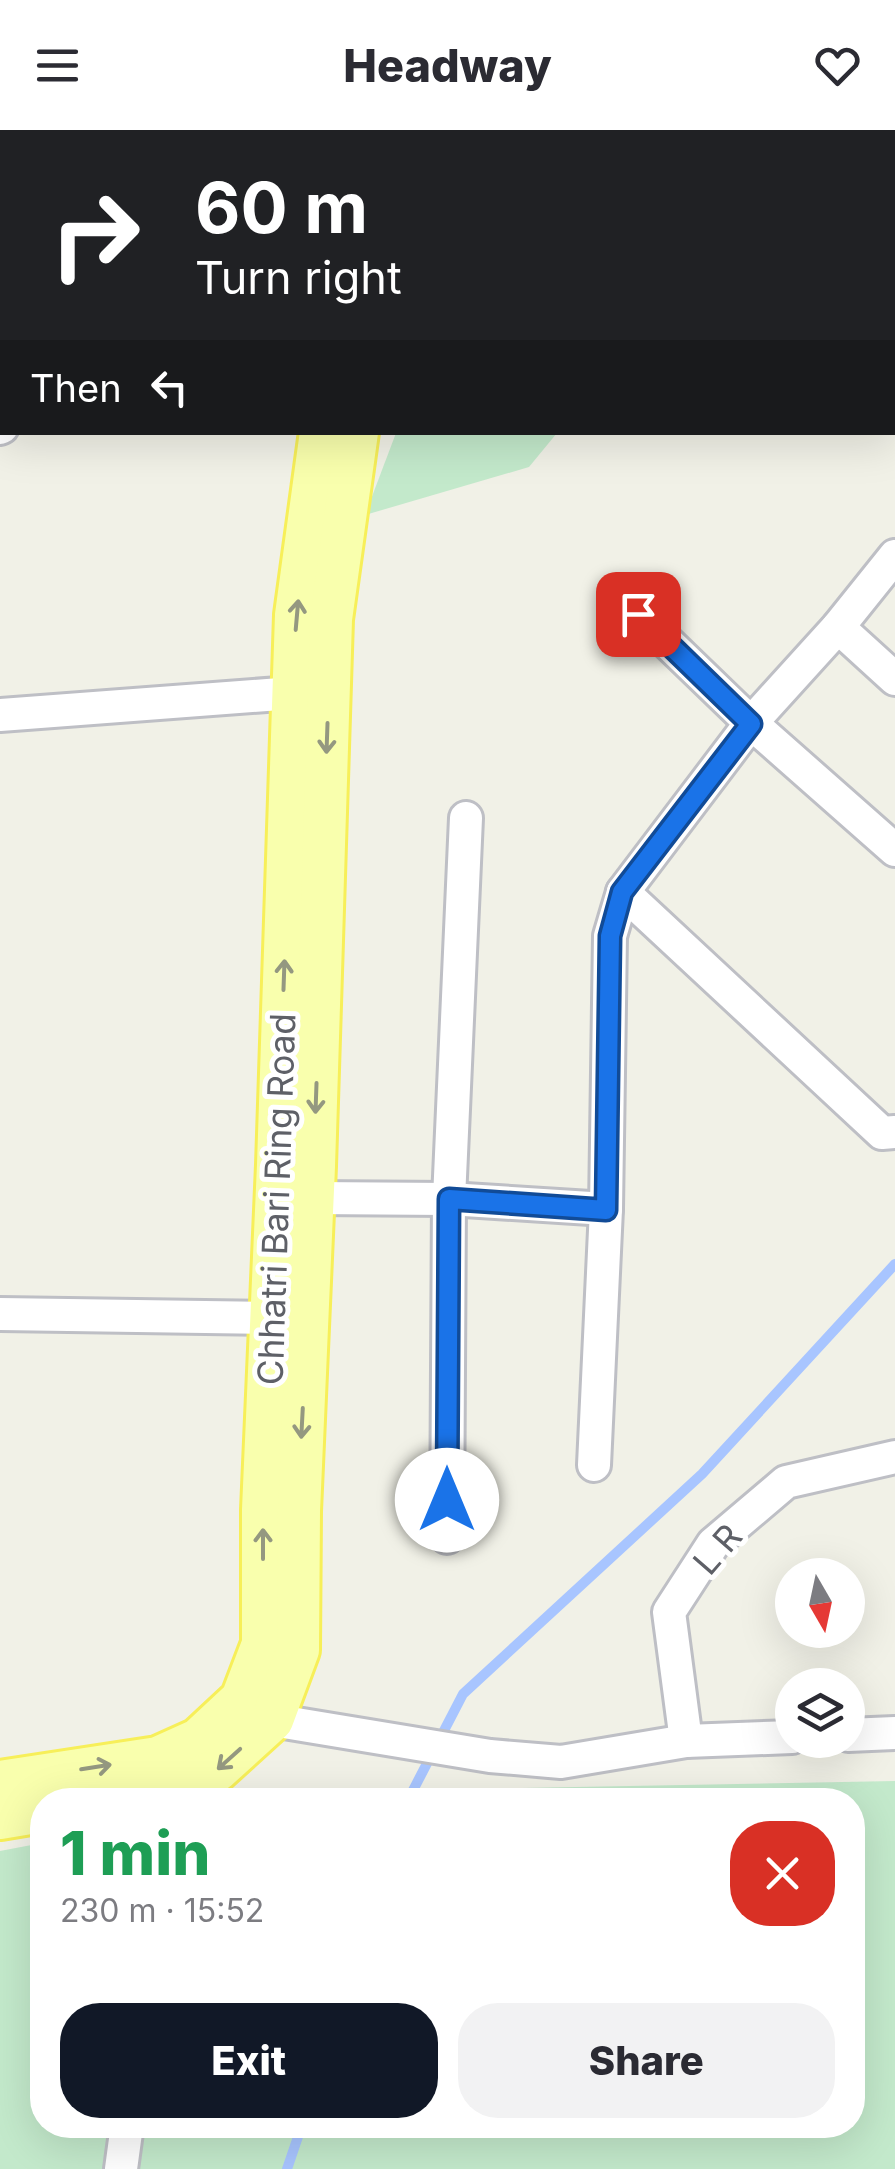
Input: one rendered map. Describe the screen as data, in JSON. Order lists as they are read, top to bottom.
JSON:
{
  "streets": {
    "main road": ["Chhatri Bari Ring Road"],
    "street": ["L R"]
  },
  "north": "bottom",
  "page": {
    "header": "Headway",
    "turn": ["60 m", "Turn right"],
    "then": "Then",
    "heading": ["1 min", "230 m · 15:52"],
    "buttons": ["Exit", "Share"]
  }
}
